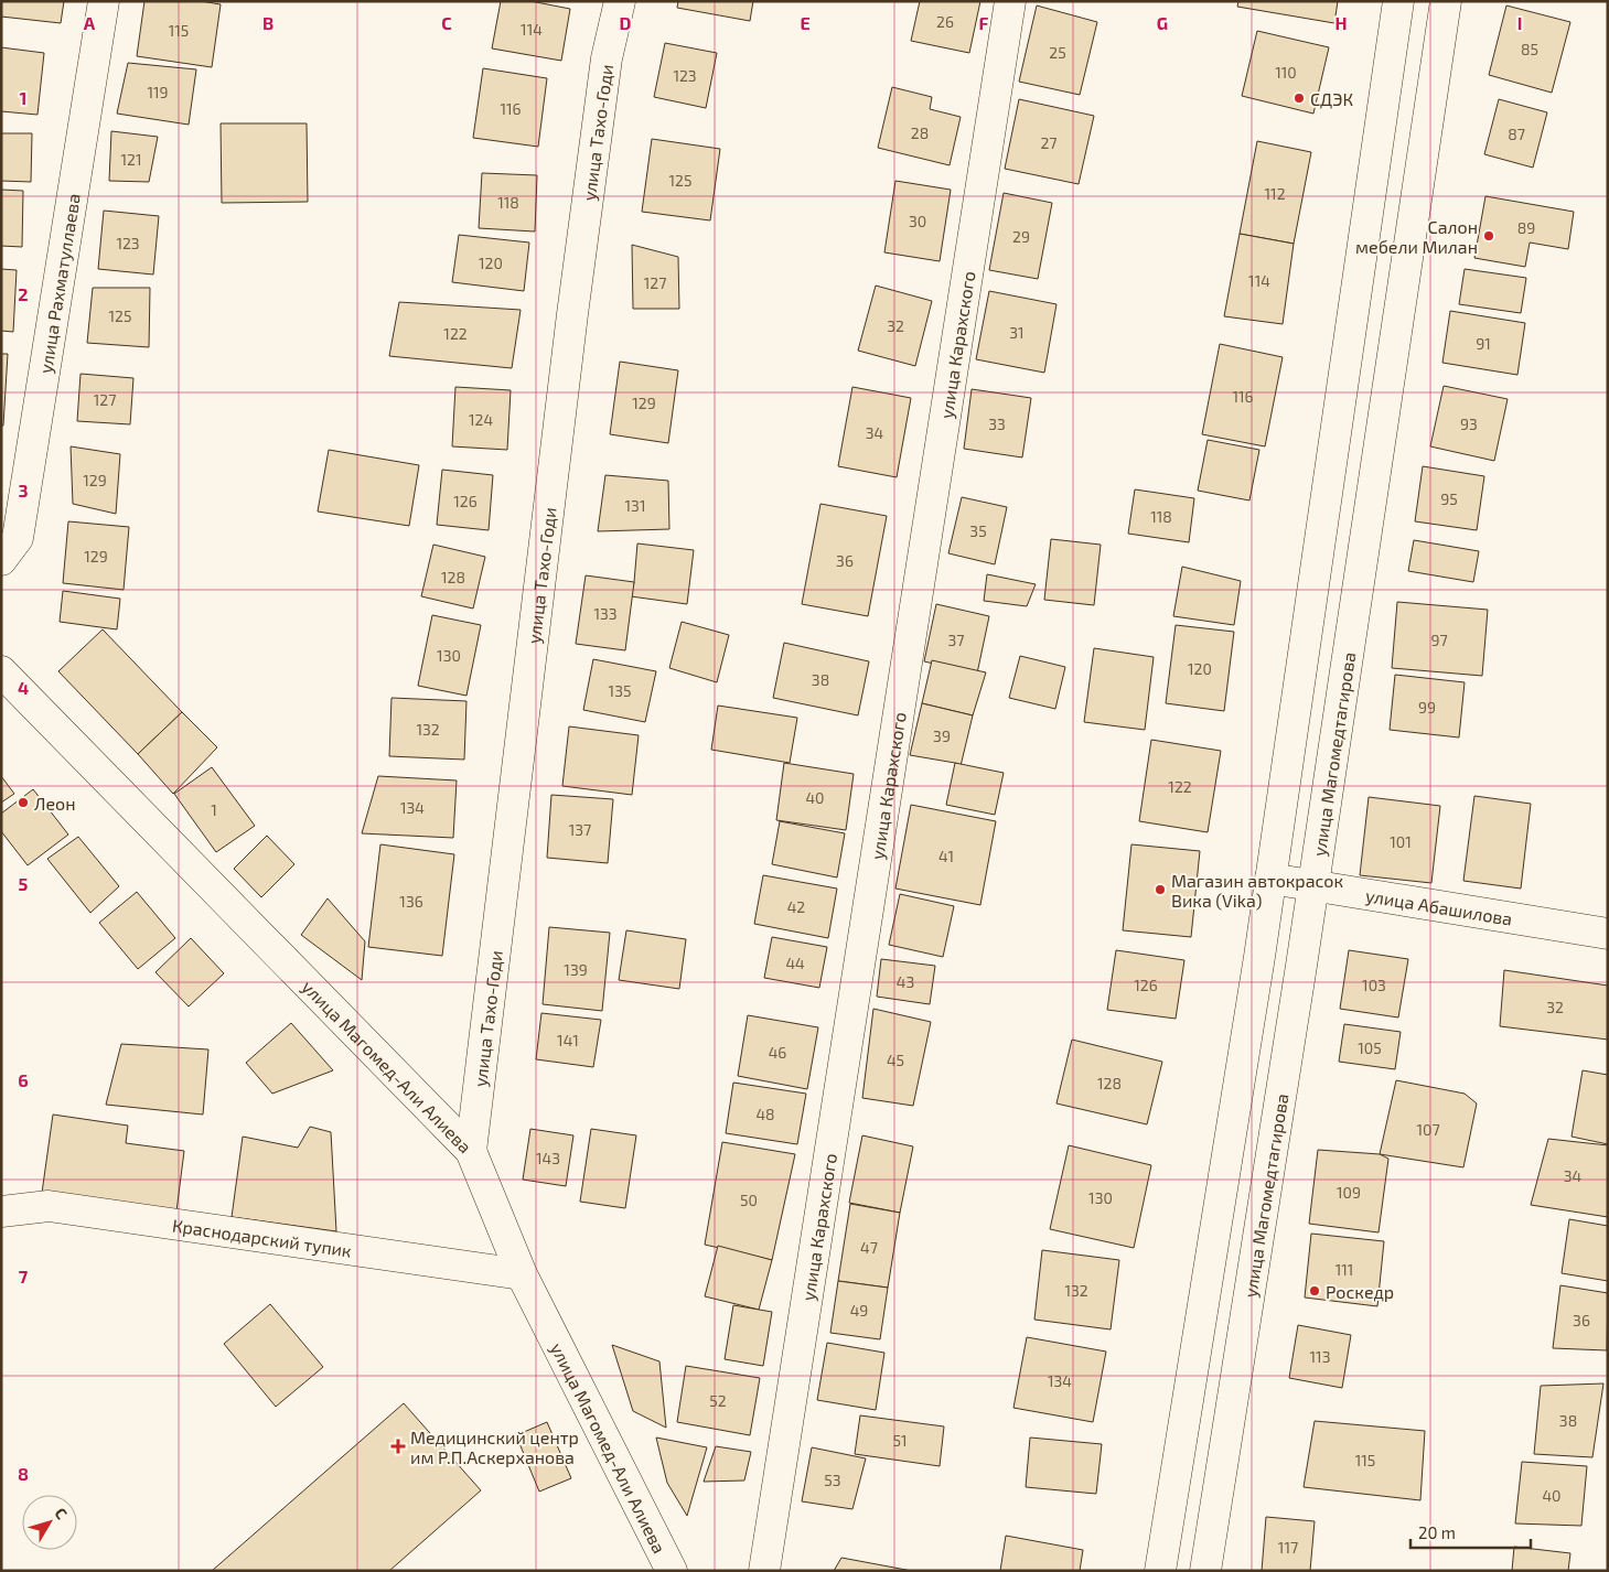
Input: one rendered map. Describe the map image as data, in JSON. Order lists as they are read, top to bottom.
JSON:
{
  "streets": {
    "street": [
      "улица Тахо-Годи",
      "улица Рахматуллаева",
      "улица Карахского",
      "улица Магомедтагирова",
      "улица Абашилова",
      "улица Магомед-Али Алиева",
      "Краснодарский тупик"
    ]
  },
  "crossings": [
    ["улица Тахо-Годи", "улица Магомед-Али Алиева"],
    ["улица Магомедтагирова", "улица Абашилова"],
    ["улица Магомед-Али Алиева", "Краснодарский тупик"]
  ],
  "places": {
    "other": [
      "СДЭК",
      "Салон мебели Милан",
      "Леон",
      "Магазин автокрасок Вика (Vika)",
      "Роскедр"
    ],
    "health": ["Медицинский центр им Р.П.Аскерханова"]
  },
  "house_numbers": [
    "26",
    "114",
    "115",
    "85",
    "25",
    "110",
    "123",
    "119",
    "116",
    "28",
    "87",
    "27",
    "121",
    "125",
    "112",
    "118",
    "30",
    "89",
    "29",
    "123",
    "120",
    "114",
    "127",
    "125",
    "32",
    "31",
    "122",
    "91",
    "116",
    "127",
    "129",
    "124",
    "33",
    "93",
    "34",
    "129",
    "95",
    "126",
    "131",
    "118",
    "35",
    "129",
    "36",
    "128",
    "133",
    "37",
    "97",
    "130",
    "120",
    "38",
    "135",
    "99",
    "132",
    "39",
    "122",
    "40",
    "134",
    "1",
    "137",
    "101",
    "41",
    "136",
    "42",
    "44",
    "139",
    "43",
    "126",
    "103",
    "32",
    "141",
    "105",
    "46",
    "45",
    "128",
    "48",
    "107",
    "143",
    "34",
    "109",
    "130",
    "50",
    "47",
    "111",
    "132",
    "49",
    "36",
    "113",
    "134",
    "52",
    "38",
    "51",
    "115",
    "53",
    "40",
    "117"
  ],
  "scale_bar": "20 m",
  "north": "top right",
  "grid": {
    "columns": [
      "A",
      "B",
      "C",
      "D",
      "E",
      "F",
      "G",
      "H",
      "I"
    ],
    "rows": [
      "1",
      "2",
      "3",
      "4",
      "5",
      "6",
      "7",
      "8"
    ]
  }
}
